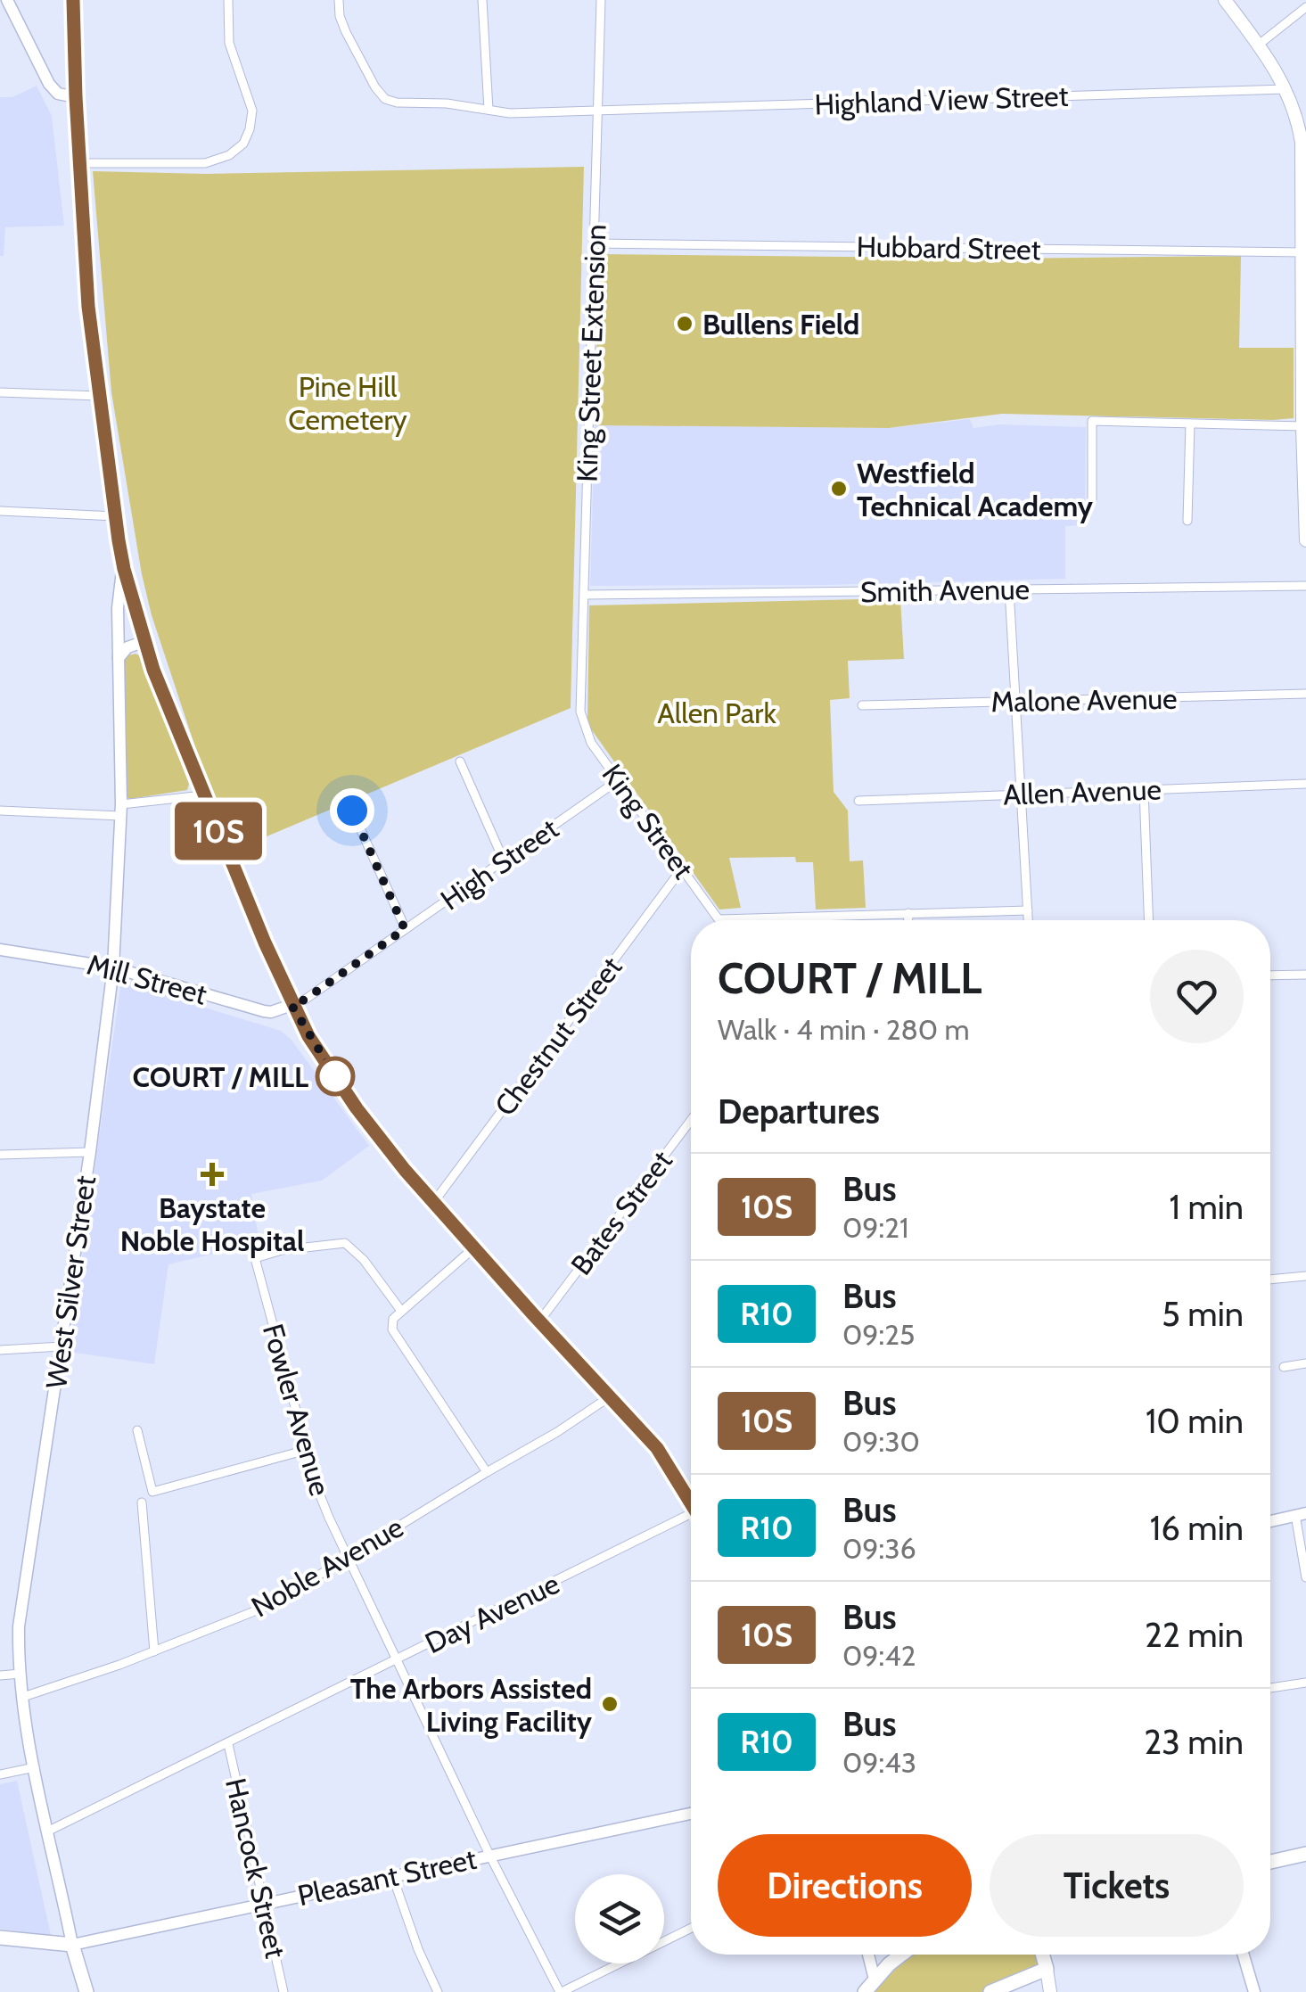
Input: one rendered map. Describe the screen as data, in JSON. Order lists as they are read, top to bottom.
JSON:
{
  "streets": {
    "highway": ["West Silver Street"],
    "main road": ["Mill Street", "Pleasant Street"],
    "street": [
      "Highland View Street",
      "Hubbard Street",
      "King Street Extension",
      "Smith Avenue",
      "Malone Avenue",
      "Allen Avenue",
      "King Street",
      "High Street",
      "Chestnut Street",
      "Bates Street",
      "Fowler Avenue",
      "Noble Avenue",
      "Day Avenue",
      "Hancock Street"
    ]
  },
  "crossings": [
    ["Highland View Street", "King Street Extension"],
    ["Hubbard Street", "King Street Extension"],
    ["King Street Extension", "Smith Avenue"],
    ["King Street Extension", "King Street"],
    ["King Street", "High Street"],
    ["King Street", "Chestnut Street"],
    ["High Street", "Mill Street"],
    ["Mill Street", "West Silver Street"],
    ["West Silver Street", "Noble Avenue"],
    ["West Silver Street", "Day Avenue"],
    ["West Silver Street", "Pleasant Street"],
    ["Fowler Avenue", "Noble Avenue"],
    ["Fowler Avenue", "Day Avenue"],
    ["Fowler Avenue", "Pleasant Street"],
    ["Day Avenue", "Hancock Street"],
    ["Hancock Street", "Pleasant Street"]
  ],
  "parks": ["Pine Hill Cemetery", "Allen Park"],
  "places": {
    "other": [
      "Bullens Field",
      "Westfield Technical Academy",
      "COURT / MILL",
      "The Arbors Assisted Living Facility"
    ],
    "health": ["Baystate Noble Hospital"]
  },
  "lines": ["bus line 10S"],
  "page": {
    "on_map": "10S",
    "heading": [
      ["COURT / MILL", "Walk · 4 min · 280 m"],
      "Departures"
    ],
    "list": [
      {
        "mark": "10S",
        "name": "Bus",
        "note": "09:21",
        "value": "1 min"
      },
      {
        "mark": "R10",
        "name": "Bus",
        "note": "09:25",
        "value": "5 min"
      },
      {
        "mark": "10S",
        "name": "Bus",
        "note": "09:30",
        "value": "10 min"
      },
      {
        "mark": "R10",
        "name": "Bus",
        "note": "09:36",
        "value": "16 min"
      },
      {
        "mark": "10S",
        "name": "Bus",
        "note": "09:42",
        "value": "22 min"
      },
      {
        "mark": "R10",
        "name": "Bus",
        "note": "09:43",
        "value": "23 min"
      }
    ],
    "buttons": ["Directions", "Tickets"]
  }
}
